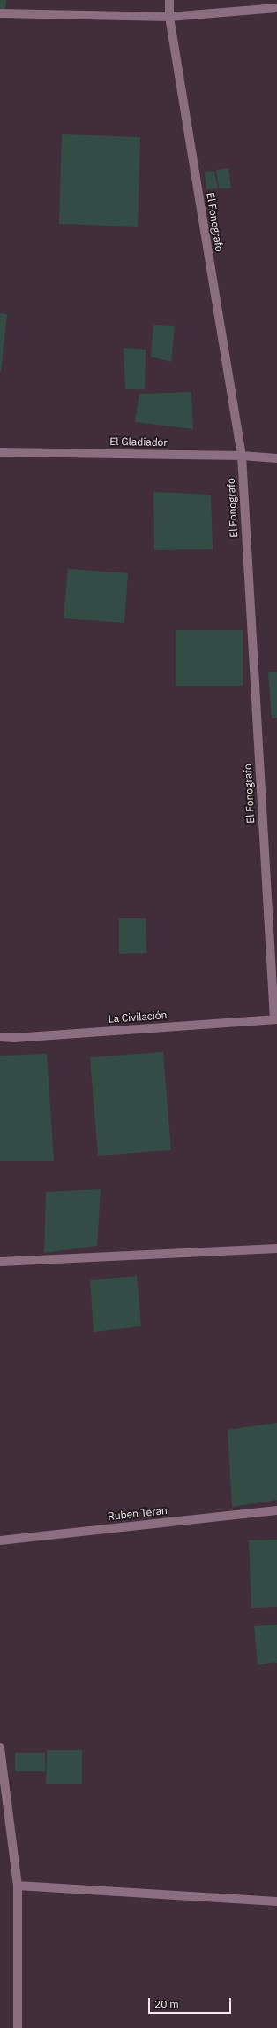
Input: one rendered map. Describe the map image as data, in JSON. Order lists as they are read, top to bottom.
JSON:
{
  "streets": {
    "street": [
      "El Fonografo",
      "El Gladiador",
      "La Civilación",
      "Ruben Teran"
    ]
  },
  "crossings": [
    ["El Fonografo", "El Gladiador"],
    ["El Fonografo", "La Civilación"]
  ],
  "scale_bar": "20 m"
}
